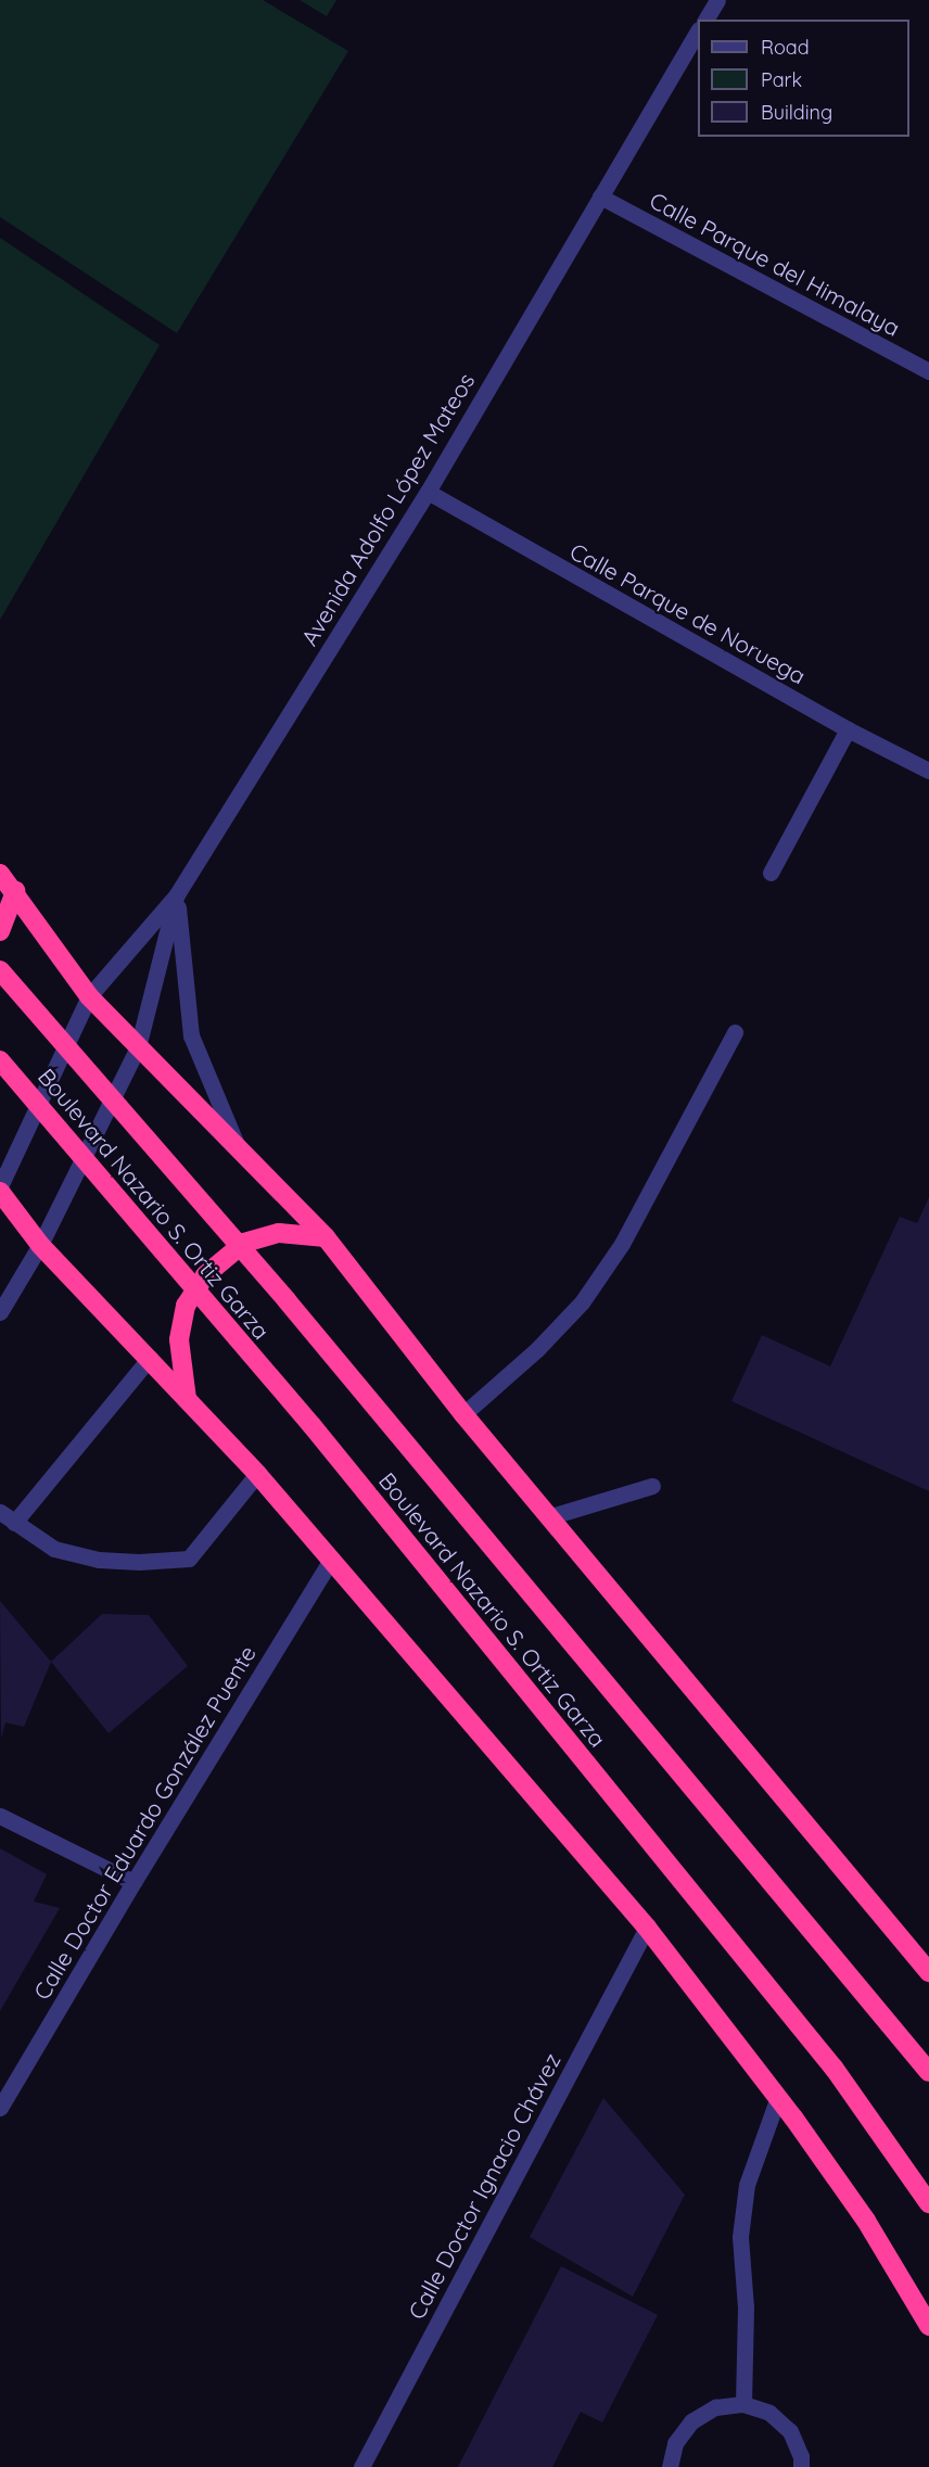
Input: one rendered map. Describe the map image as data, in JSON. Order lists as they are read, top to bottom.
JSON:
{
  "streets": {
    "highway": ["Boulevard Nazario S. Ortiz Garza"],
    "street": [
      "Calle Parque del Himalaya",
      "Avenida Adolfo López Mateos",
      "Calle Parque de Noruega",
      "Calle Doctor Eduardo González Puente",
      "Calle Doctor Ignacio Chávez"
    ]
  },
  "crossings": [
    ["Calle Parque del Himalaya", "Avenida Adolfo López Mateos"],
    ["Avenida Adolfo López Mateos", "Calle Parque de Noruega"]
  ],
  "legend": ["Road", "Park", "Building"]
}
